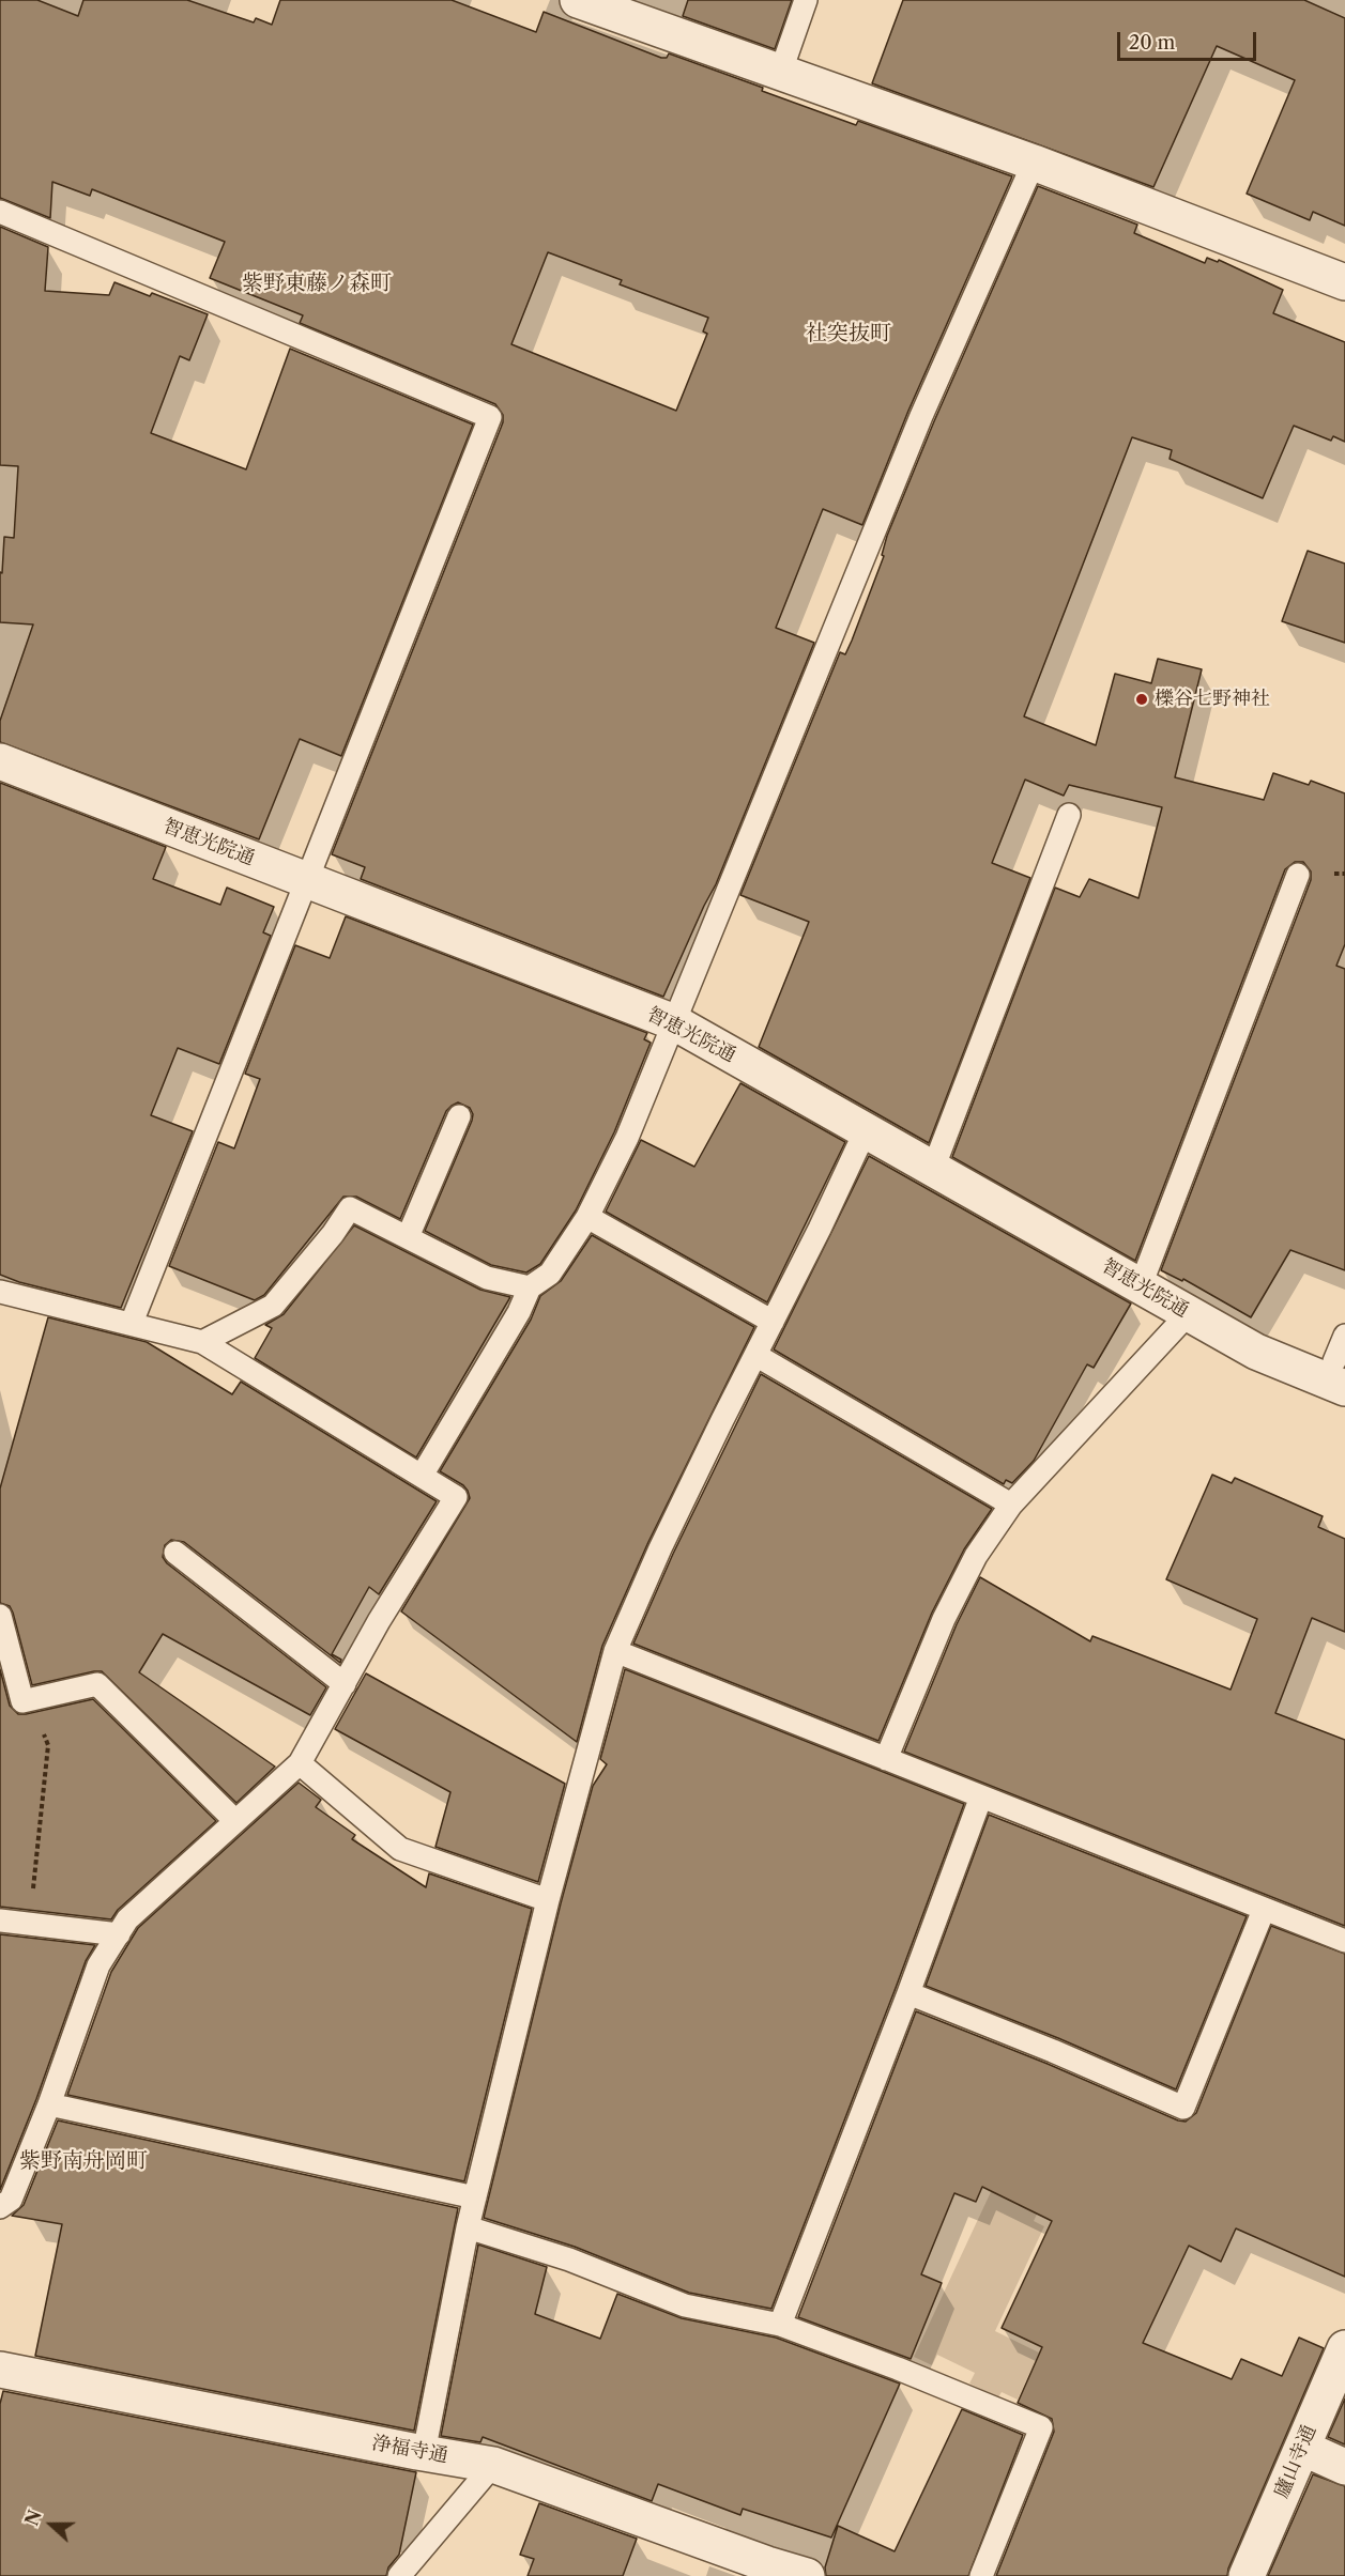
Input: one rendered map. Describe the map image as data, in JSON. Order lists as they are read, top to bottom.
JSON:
{
  "streets": {
    "street": ["智恵光院通", "浄福寺通", "廬山寺通"]
  },
  "districts": ["紫野東藤ノ森町", "社突抜町", "紫野南舟岡町"],
  "places": ["櫟谷七野神社"],
  "scale_bar": "20 m",
  "north": "left"
}
